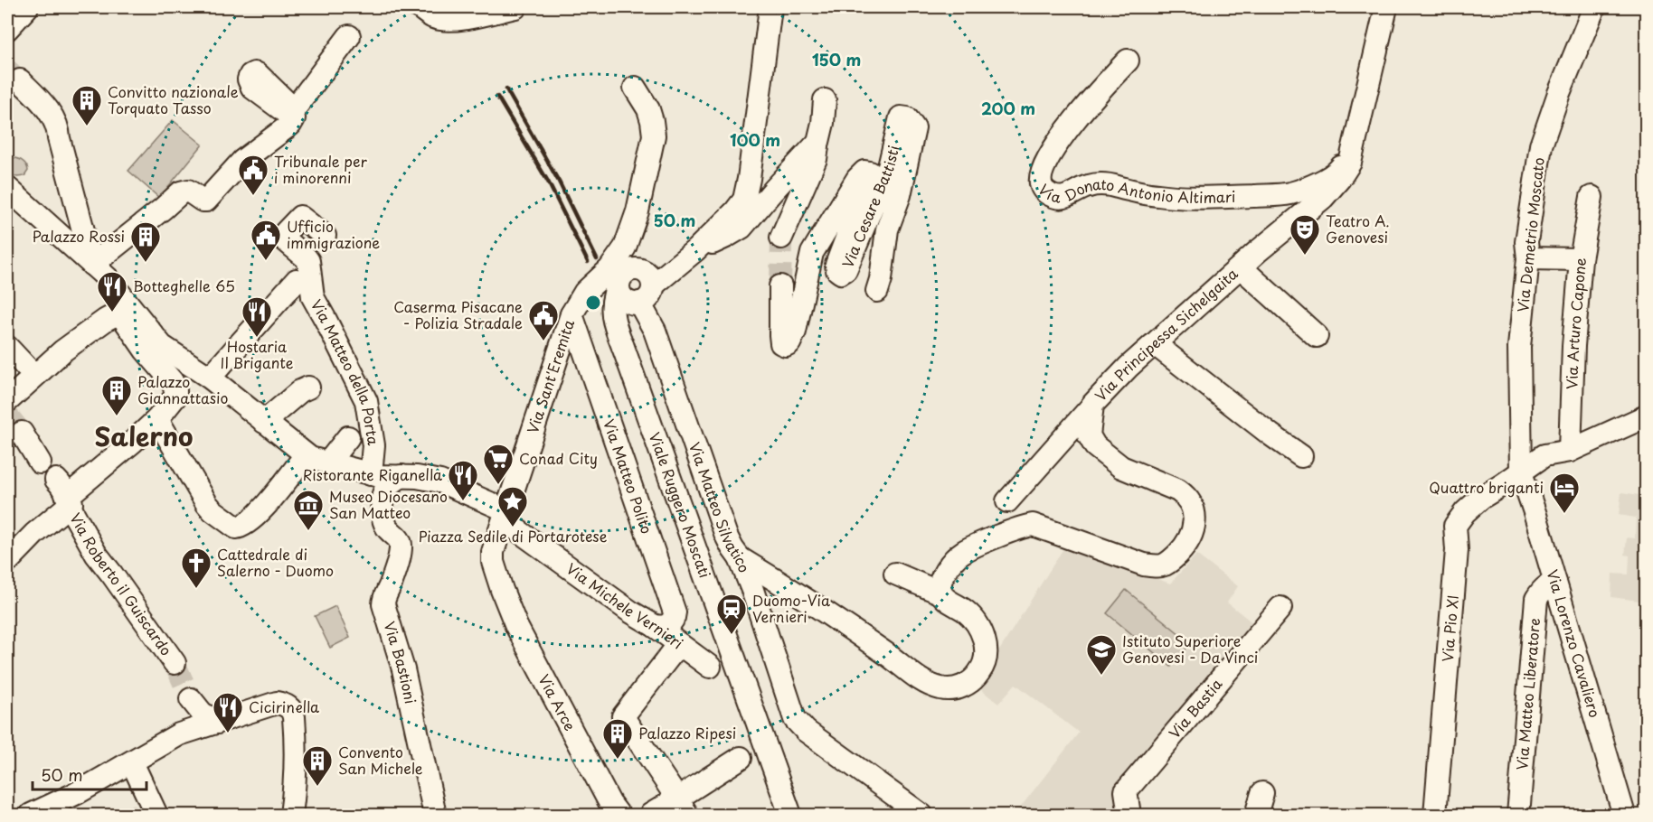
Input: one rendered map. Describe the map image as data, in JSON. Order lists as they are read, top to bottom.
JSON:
{
  "streets": {
    "street": [
      "Via Donato Antonio Altimari",
      "Via Cesare Battisti",
      "Via Demetrio Moscato",
      "Via Arturo Capone",
      "Via Principessa Sichelgaita",
      "Via Matteo della Porta",
      "Via Sant'Eremita",
      "Via Matteo Polito",
      "Viale Ruggero Moscati",
      "Via Matteo Silvatico",
      "Via Roberto il Guiscardo",
      "Via Michele Vernieri",
      "Via Pio XI",
      "Via Lorenzo Cavaliero",
      "Via Bastioni",
      "Via Matteo Liberatore",
      "Via Arce",
      "Via Bastia"
    ]
  },
  "crossings": [
    ["Via Donato Antonio Altimari", "Via Principessa Sichelgaita"],
    ["Via Demetrio Moscato", "Via Pio XI"],
    ["Via Demetrio Moscato", "Via Lorenzo Cavaliero"],
    ["Via Arturo Capone", "Via Pio XI"],
    ["Via Matteo della Porta", "Via Bastioni"],
    ["Via Sant'Eremita", "Via Matteo Polito"],
    ["Via Sant'Eremita", "Viale Ruggero Moscati"],
    ["Via Sant'Eremita", "Via Michele Vernieri"],
    ["Via Sant'Eremita", "Via Arce"],
    ["Via Matteo Polito", "Via Michele Vernieri"],
    ["Via Michele Vernieri", "Via Arce"],
    ["Via Pio XI", "Via Lorenzo Cavaliero"],
    ["Via Lorenzo Cavaliero", "Via Matteo Liberatore"]
  ],
  "districts": ["Salerno"],
  "places": {
    "building": [
      "Convitto nazionale Torquato Tasso",
      "Palazzo Rossi",
      "Palazzo Giannattasio",
      "Palazzo Ripesi",
      "Convento San Michele"
    ],
    "public building": ["Tribunale per i minorenni", "Ufficio immigrazione", "Caserma Pisacane - Polizia Stradale"],
    "theatre": ["Teatro A. Genovesi"],
    "restaurant": [
      "Botteghelle 65",
      "Hostaria Il Brigante",
      "Ristorante Riganella",
      "Cicirinella"
    ],
    "supermarket": ["Conad City"],
    "hotel": ["Quattro briganti"],
    "place": ["Piazza Sedile di Portarotese"],
    "museum": ["Museo Diocesano San Matteo"],
    "church": ["Cattedrale di Salerno - Duomo"],
    "station": ["Duomo-Via Vernieri"],
    "school or university": ["Istituto Superiore Genovesi - Da Vinci"]
  },
  "scale_bar": "50 m",
  "rings": [
    "150 m",
    "200 m",
    "100 m",
    "50 m"
  ]
}
